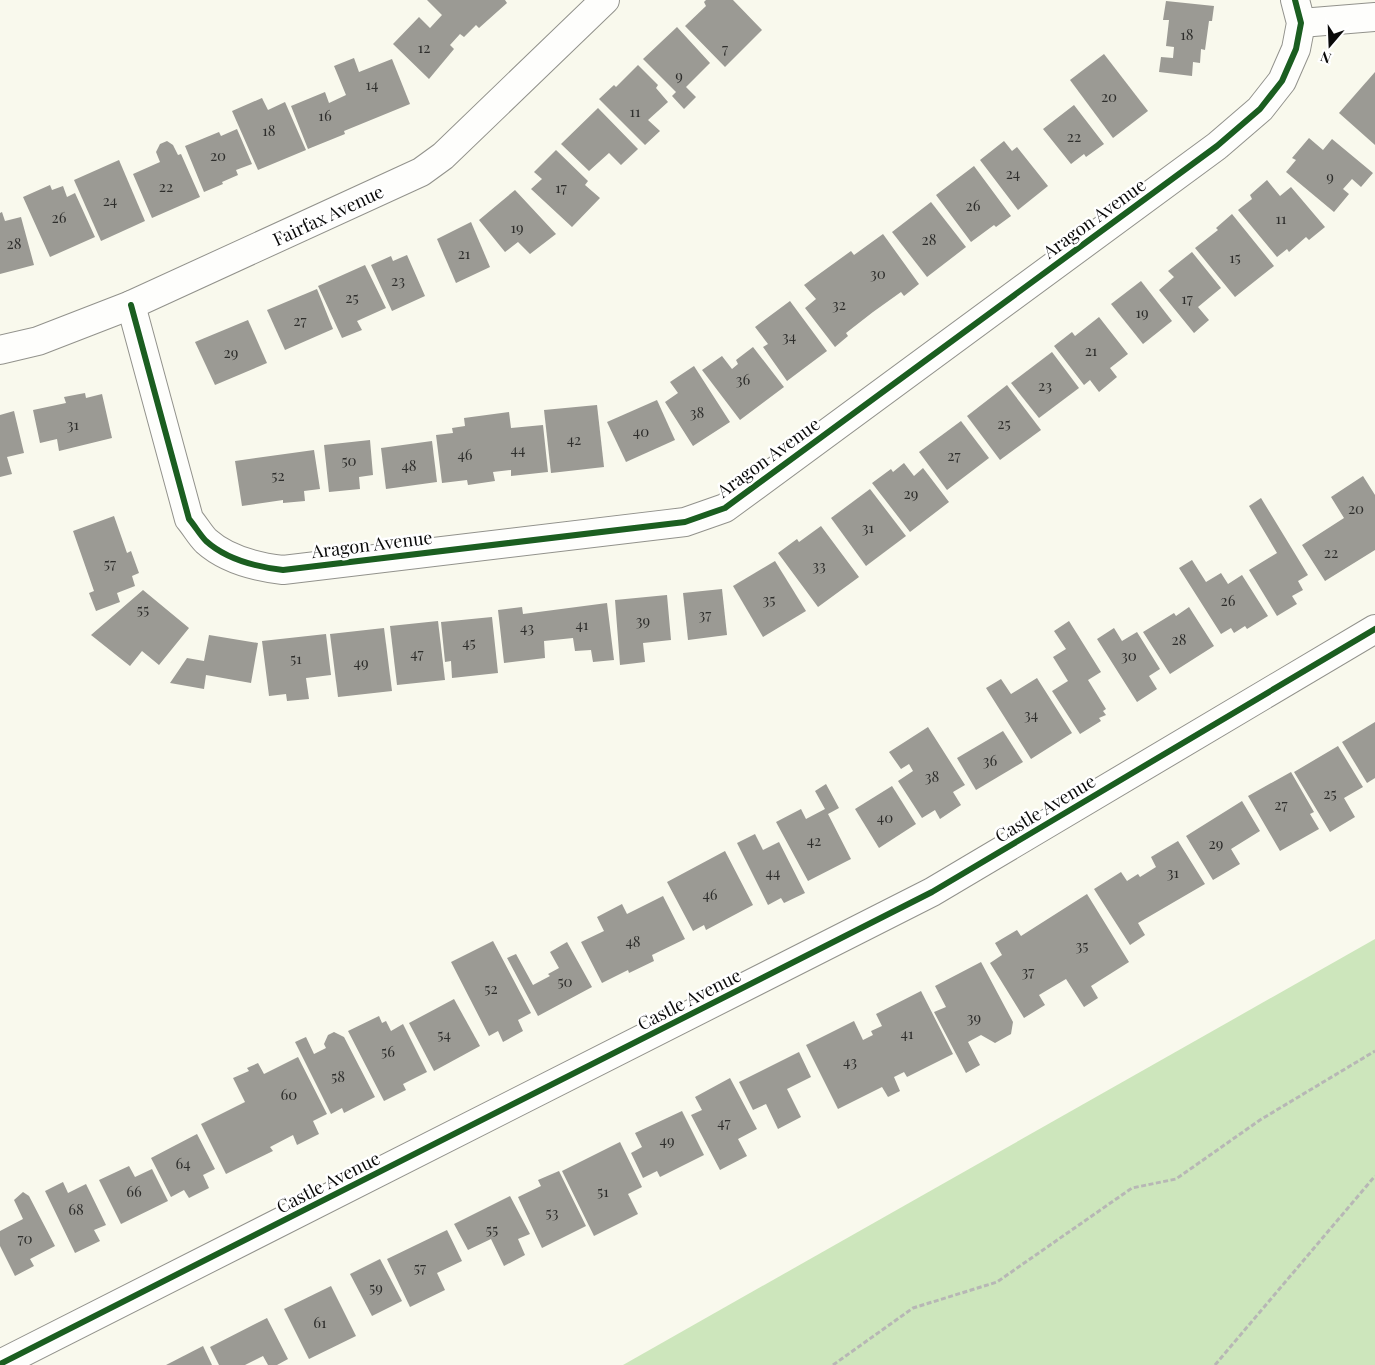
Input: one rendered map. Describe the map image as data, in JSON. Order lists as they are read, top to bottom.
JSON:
{
  "streets": {
    "street": ["Fairfax Avenue", "Aragon Avenue", "Castle Avenue"]
  },
  "crossings": [
    ["Fairfax Avenue", "Aragon Avenue"]
  ],
  "house_numbers": [
    "18",
    "12",
    "7",
    "9",
    "14",
    "20",
    "11",
    "16",
    "18",
    "22",
    "20",
    "24",
    "9",
    "22",
    "17",
    "24",
    "26",
    "26",
    "11",
    "19",
    "28",
    "28",
    "21",
    "15",
    "30",
    "23",
    "25",
    "17",
    "32",
    "19",
    "27",
    "34",
    "21",
    "29",
    "36",
    "23",
    "38",
    "25",
    "31",
    "40",
    "42",
    "44",
    "46",
    "27",
    "50",
    "48",
    "52",
    "29",
    "20",
    "31",
    "22",
    "57",
    "33",
    "35",
    "26",
    "55",
    "37",
    "39",
    "41",
    "43",
    "28",
    "45",
    "47",
    "30",
    "51",
    "49",
    "34",
    "36",
    "38",
    "25",
    "27",
    "40",
    "42",
    "29",
    "44",
    "31",
    "46",
    "48",
    "35",
    "37",
    "50",
    "52",
    "39",
    "41",
    "54",
    "56",
    "43",
    "58",
    "60",
    "47",
    "49",
    "64",
    "66",
    "51",
    "68",
    "53",
    "55",
    "70",
    "57",
    "59",
    "61"
  ],
  "north": "bottom"
}
